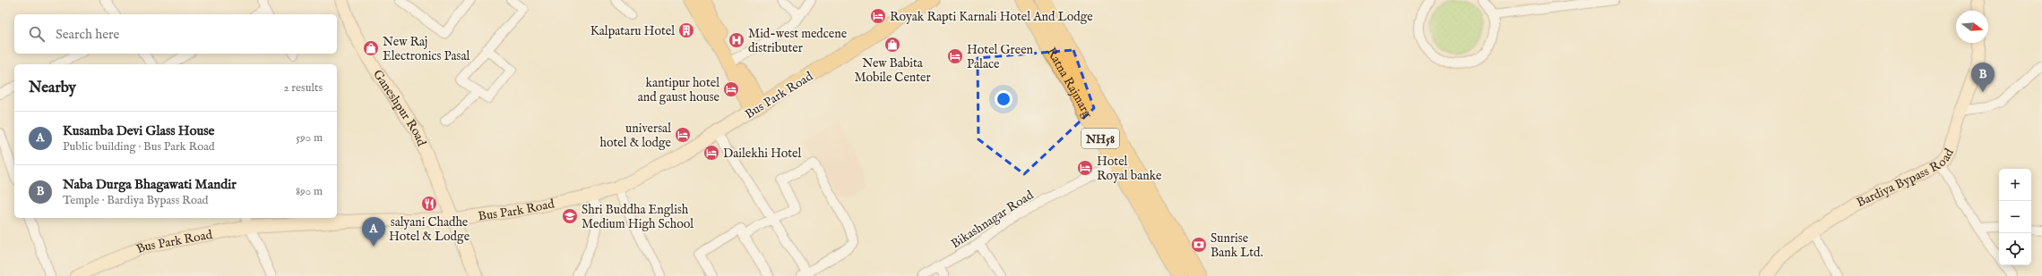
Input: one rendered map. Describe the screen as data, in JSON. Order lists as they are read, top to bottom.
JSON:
{
  "streets": {
    "highway": ["Ratna Rajmarg", "NH58"],
    "main road": ["Bus Park Road", "Ganeshpur Road", "Bardiya Bypass Road"],
    "street": ["Bikashnagar Road"]
  },
  "crossings": [
    ["Ratna Rajmarg", "Bikashnagar Road"],
    ["Bus Park Road", "Ganeshpur Road"]
  ],
  "places": {
    "hotel": [
      "Royak Rapti Karnali Hotel And Lodge",
      "Hotel Green Palace",
      "kantipur hotel and gaust house",
      "universal hotel & lodge",
      "Dailekhi Hotel",
      "Hotel Royal banke"
    ],
    "building": ["Kalpataru Hotel"],
    "hospital": ["Mid-west medcene distributer"],
    "shop": ["New Babita Mobile Center", "New Raj Electronics Pasal"],
    "restaurant": ["salyani Chadhe Hotel & Lodge"],
    "school or university": ["Shri Buddha English Medium High School"],
    "bank": ["Sunrise Bank Ltd."]
  },
  "north": "right",
  "page": {
    "search": "Search here",
    "pins": ["B", "A"],
    "heading": ["Nearby", "2 results"],
    "list": [
      {
        "mark": "A",
        "name": "Kusamba Devi Glass House",
        "note": "Public building · Bus Park Road",
        "value": "590 m"
      },
      {
        "mark": "B",
        "name": "Naba Durga Bhagawati Mandir",
        "note": "Temple · Bardiya Bypass Road",
        "value": "890 m"
      }
    ],
    "map_buttons": ["+", "−"]
  }
}
